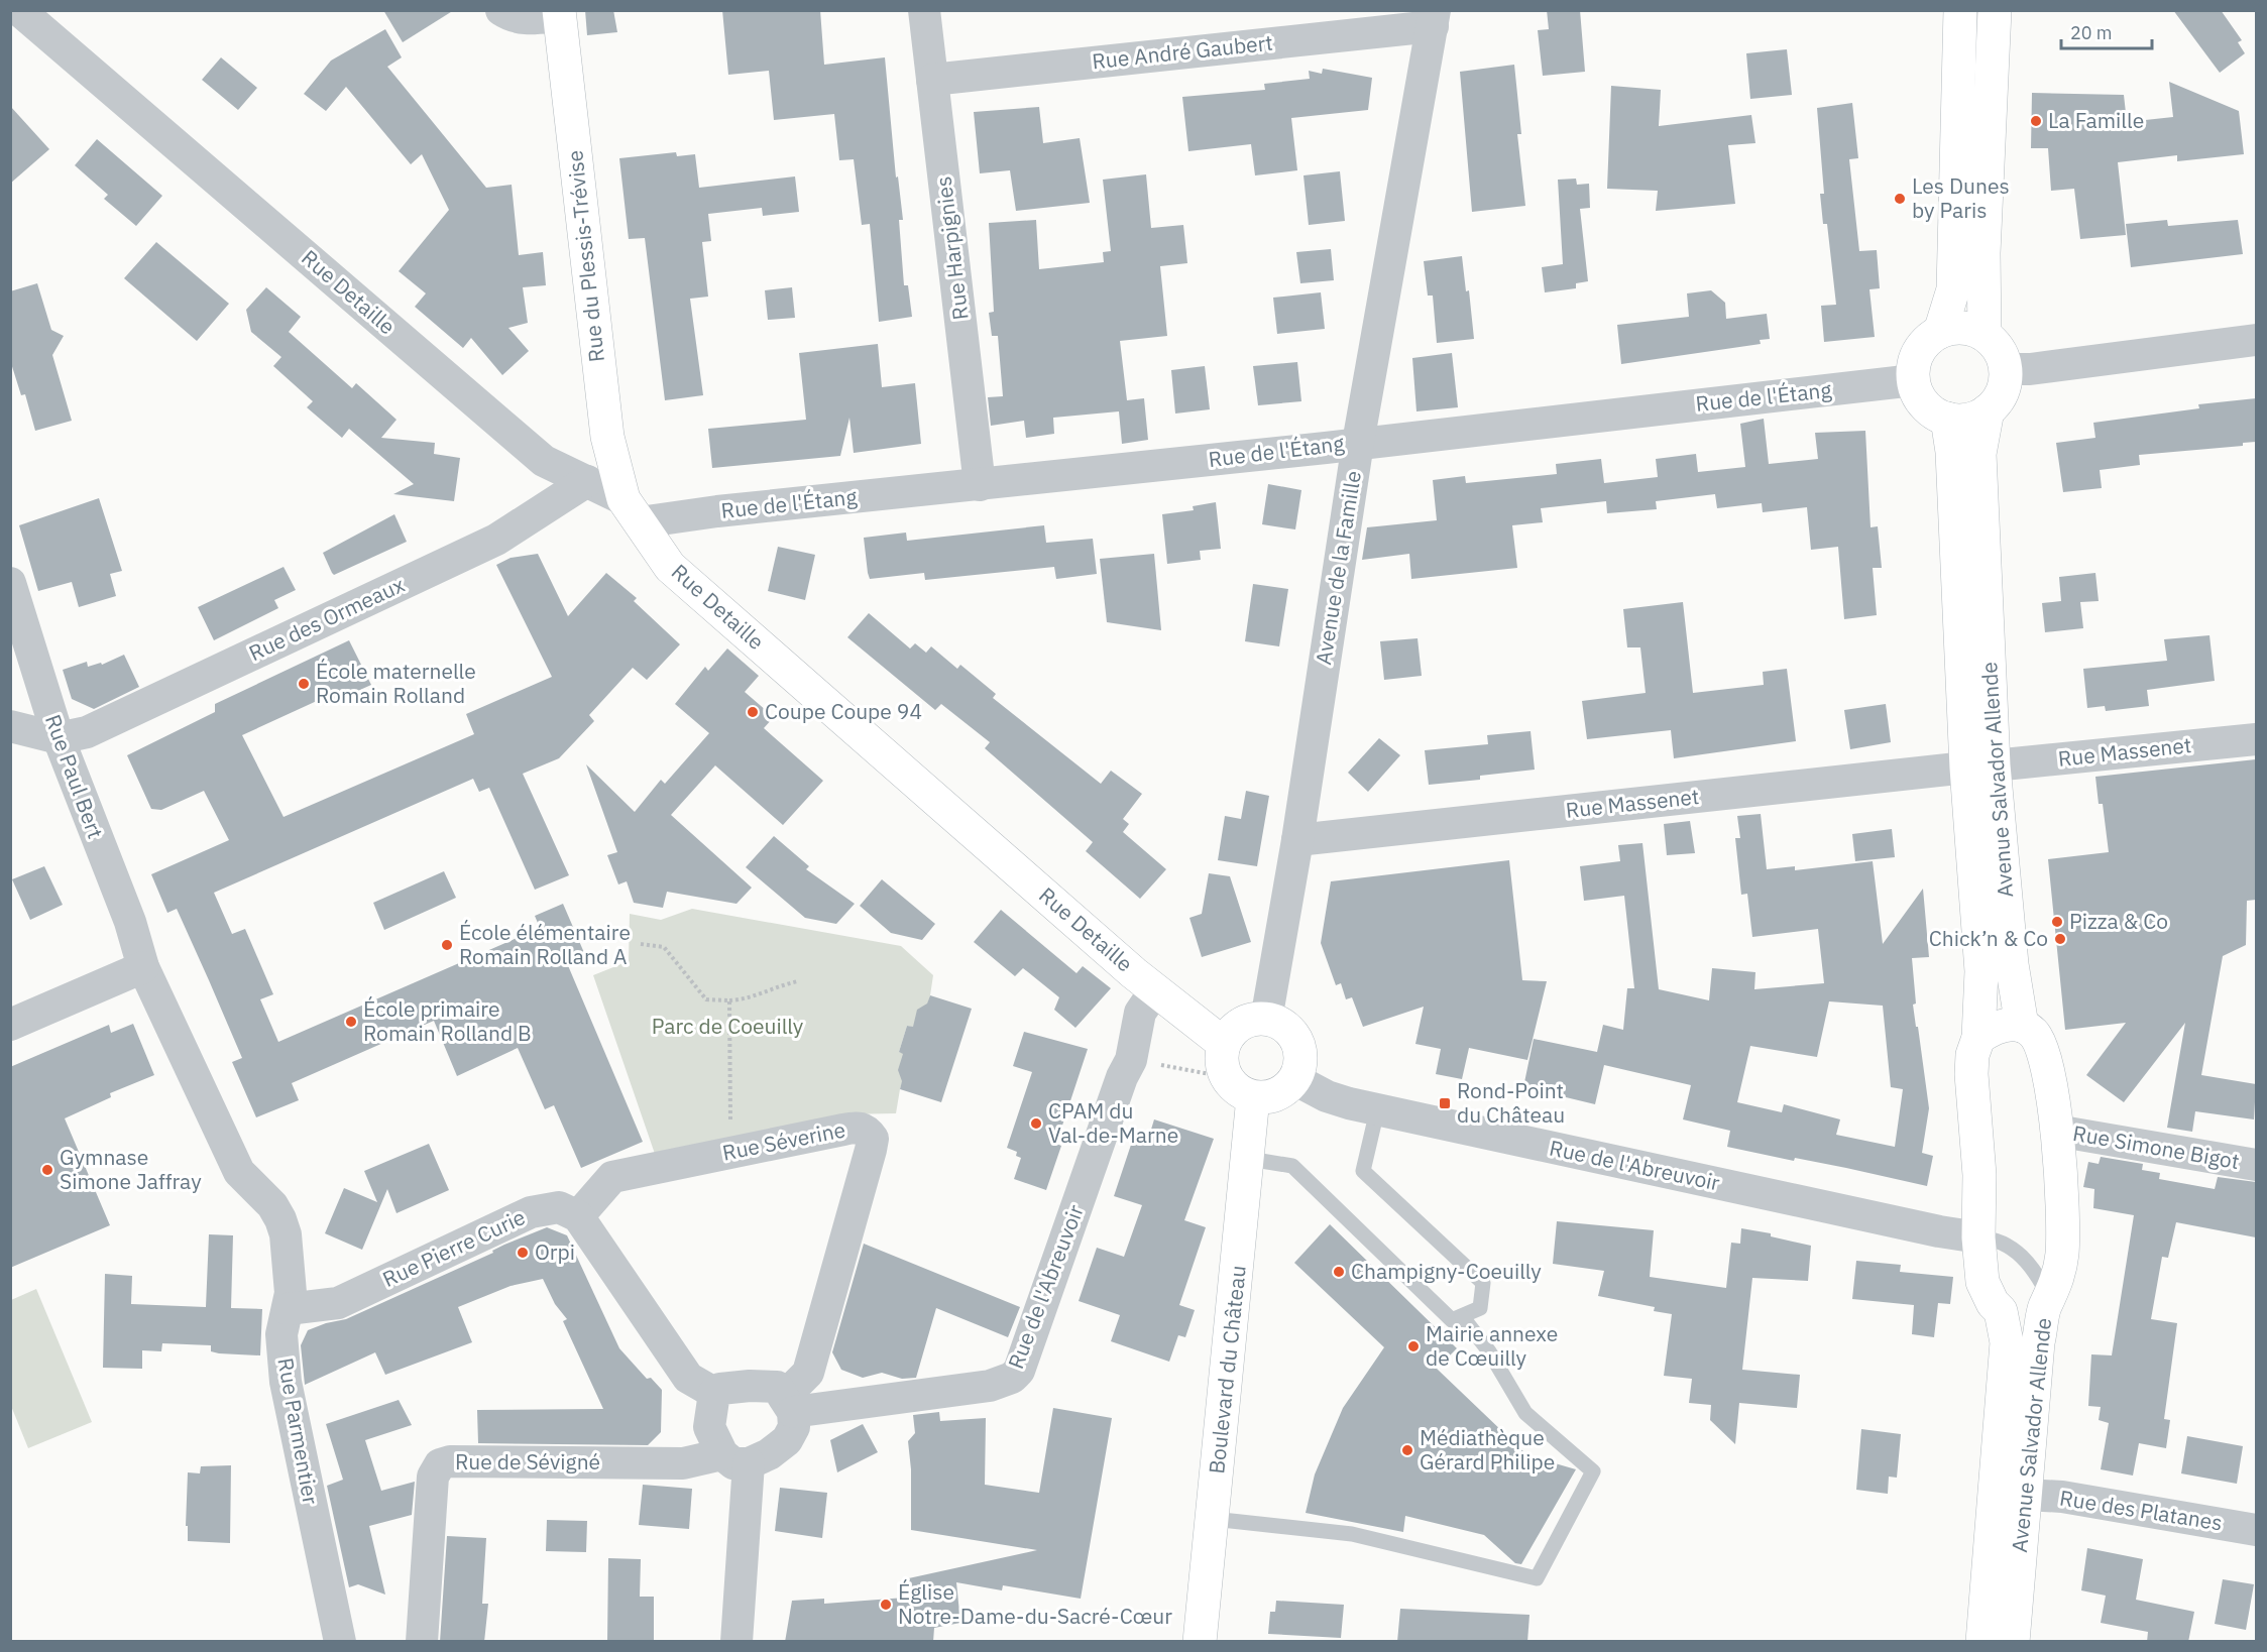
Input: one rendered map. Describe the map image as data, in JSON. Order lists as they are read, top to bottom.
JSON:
{
  "streets": {
    "main road": [
      "Rue du Plessis-Trévise",
      "Rue Detaille",
      "Avenue Salvador Allende",
      "Boulevard du Château"
    ],
    "street": [
      "Rue André Gaubert",
      "Rue Harpignies",
      "Rue de l'Étang",
      "Avenue de la Famille",
      "Rue des Ormeaux",
      "Rue Massenet",
      "Rue Paul Bert",
      "Rue Séverine",
      "Rue Simone Bigot",
      "Rue de l'Abreuvoir",
      "Rue Pierre Curie",
      "Rue Parmentier",
      "Rue de Sévigné",
      "Rue des Platanes"
    ]
  },
  "crossings": [
    ["Rue André Gaubert", "Rue Harpignies"],
    ["Rue André Gaubert", "Avenue de la Famille"],
    ["Rue Harpignies", "Rue de l'Étang"],
    ["Rue du Plessis-Trévise", "Rue Detaille"],
    ["Rue du Plessis-Trévise", "Rue de l'Étang"],
    ["Rue Detaille", "Rue de l'Étang"],
    ["Rue Detaille", "Avenue de la Famille"],
    ["Rue Detaille", "Rue des Ormeaux"],
    ["Rue Detaille", "Rue de l'Abreuvoir"],
    ["Rue Detaille", "Boulevard du Château"],
    ["Rue de l'Étang", "Avenue de la Famille"],
    ["Rue de l'Étang", "Avenue Salvador Allende"],
    ["Avenue de la Famille", "Rue Massenet"],
    ["Avenue de la Famille", "Rue de l'Abreuvoir"],
    ["Avenue de la Famille", "Boulevard du Château"],
    ["Rue des Ormeaux", "Rue Paul Bert"],
    ["Rue Massenet", "Avenue Salvador Allende"],
    ["Rue Paul Bert", "Rue Parmentier"],
    ["Avenue Salvador Allende", "Rue Simone Bigot"],
    ["Avenue Salvador Allende", "Rue de l'Abreuvoir"],
    ["Avenue Salvador Allende", "Rue des Platanes"],
    ["Rue Séverine", "Rue de l'Abreuvoir"],
    ["Rue Séverine", "Rue Pierre Curie"],
    ["Rue Séverine", "Rue de Sévigné"],
    ["Rue de l'Abreuvoir", "Boulevard du Château"],
    ["Rue de l'Abreuvoir", "Rue de Sévigné"],
    ["Rue Pierre Curie", "Rue Parmentier"]
  ],
  "parks": ["Parc de Coeuilly"],
  "places": {
    "other": [
      "La Famille",
      "Les Dunes by Paris",
      "École maternelle Romain Rolland",
      "Coupe Coupe 94",
      "Pizza & Co",
      "Chick’n & Co",
      "École élémentaire Romain Rolland A",
      "École primaire Romain Rolland B",
      "CPAM du Val-de-Marne",
      "Gymnase Simone Jaffray",
      "Orpi",
      "Champigny-Coeuilly",
      "Mairie annexe de Cœuilly",
      "Médiathèque Gérard Philipe",
      "Église Notre-Dame-du-Sacré-Cœur"
    ],
    "transit": ["Rond-Point du Château"]
  },
  "scale_bar": "20 m"
}
